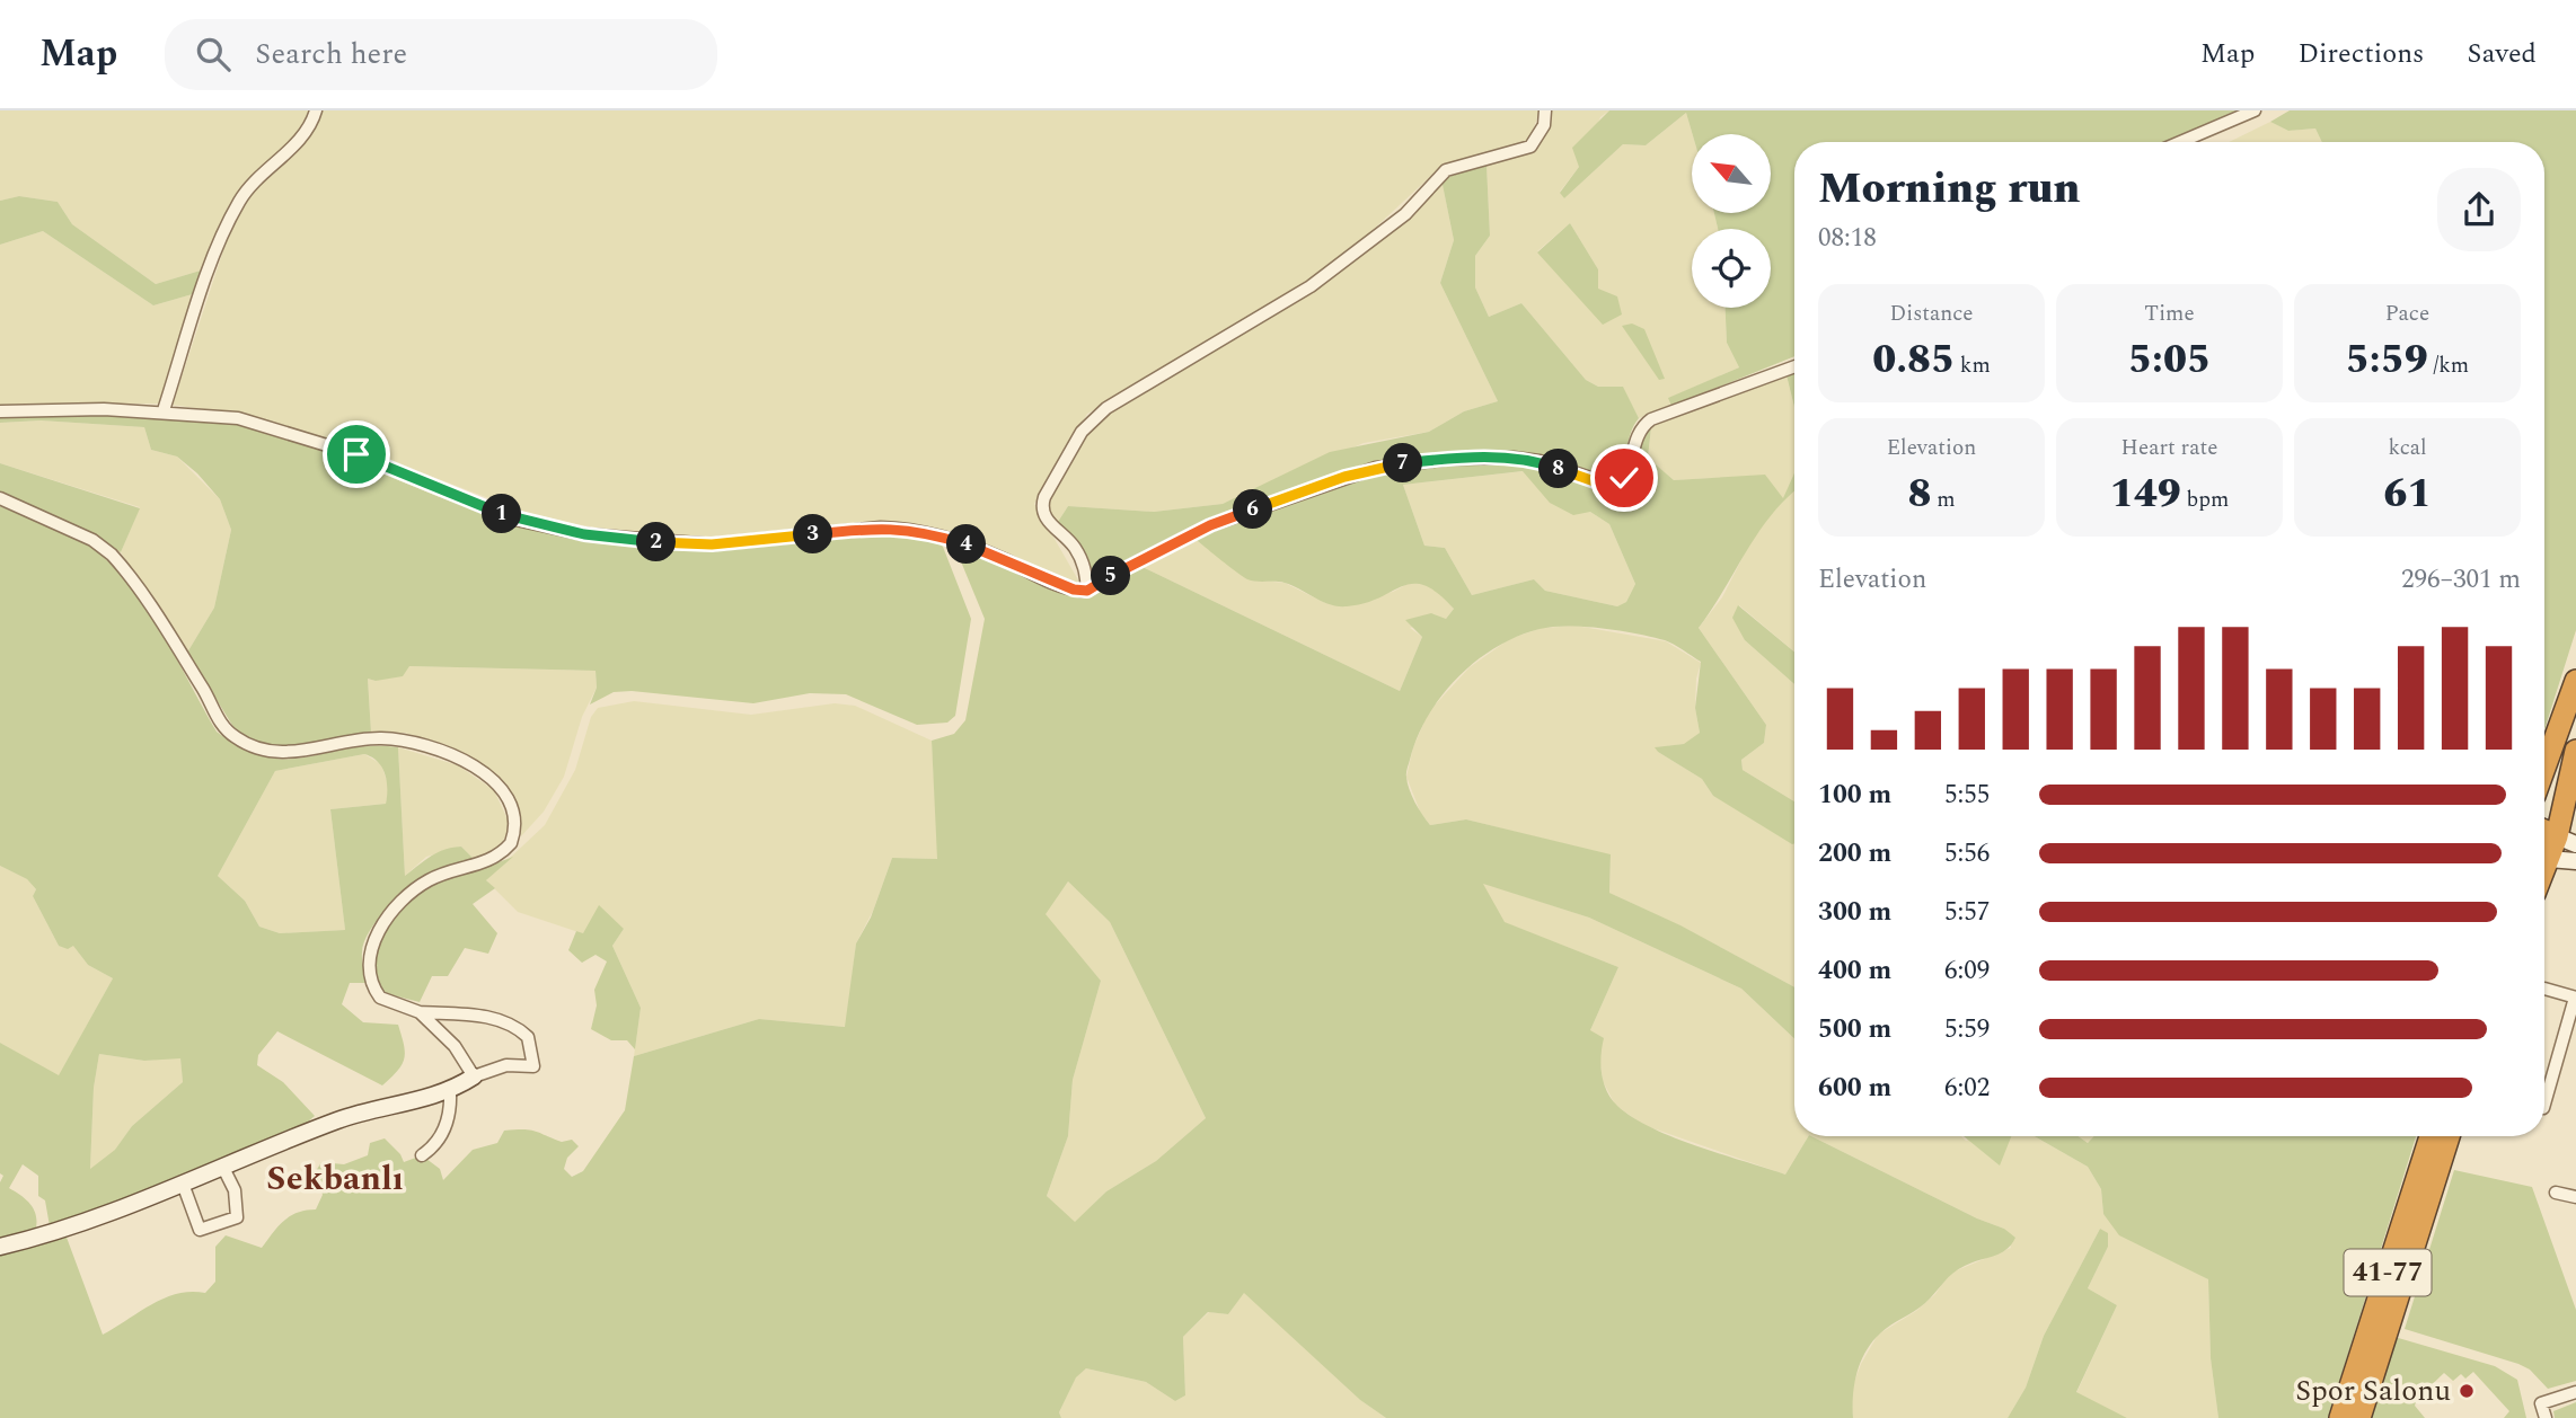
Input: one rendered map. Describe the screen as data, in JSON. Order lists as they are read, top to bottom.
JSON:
{
  "streets": {
    "highway": ["41-77"]
  },
  "districts": ["Sekbanlı"],
  "places": ["Spor Salonu"],
  "north": "top left",
  "page": {
    "header": "Map",
    "search": "Search here",
    "nav": ["Map", "Directions", "Saved"],
    "heading": ["Morning run", "08:18"],
    "stats": [
      ["Distance", "0.85 km"],
      ["Time", "5:05"],
      ["Pace", "5:59 /km"],
      ["Elevation", "8 m"],
      ["Heart rate", "149 bpm"],
      ["kcal", "61"]
    ],
    "pins": [
      "7",
      "8",
      "6",
      "1",
      "3",
      "2",
      "4",
      "5"
    ],
    "chart": ["Elevation", "296–301 m"],
    "list": [
      {
        "name": "100 m",
        "note": "5:55"
      },
      {
        "name": "200 m",
        "note": "5:56"
      },
      {
        "name": "300 m",
        "note": "5:57"
      },
      {
        "name": "400 m",
        "note": "6:09"
      },
      {
        "name": "500 m",
        "note": "5:59"
      },
      {
        "name": "600 m",
        "note": "6:02"
      }
    ]
  }
}
